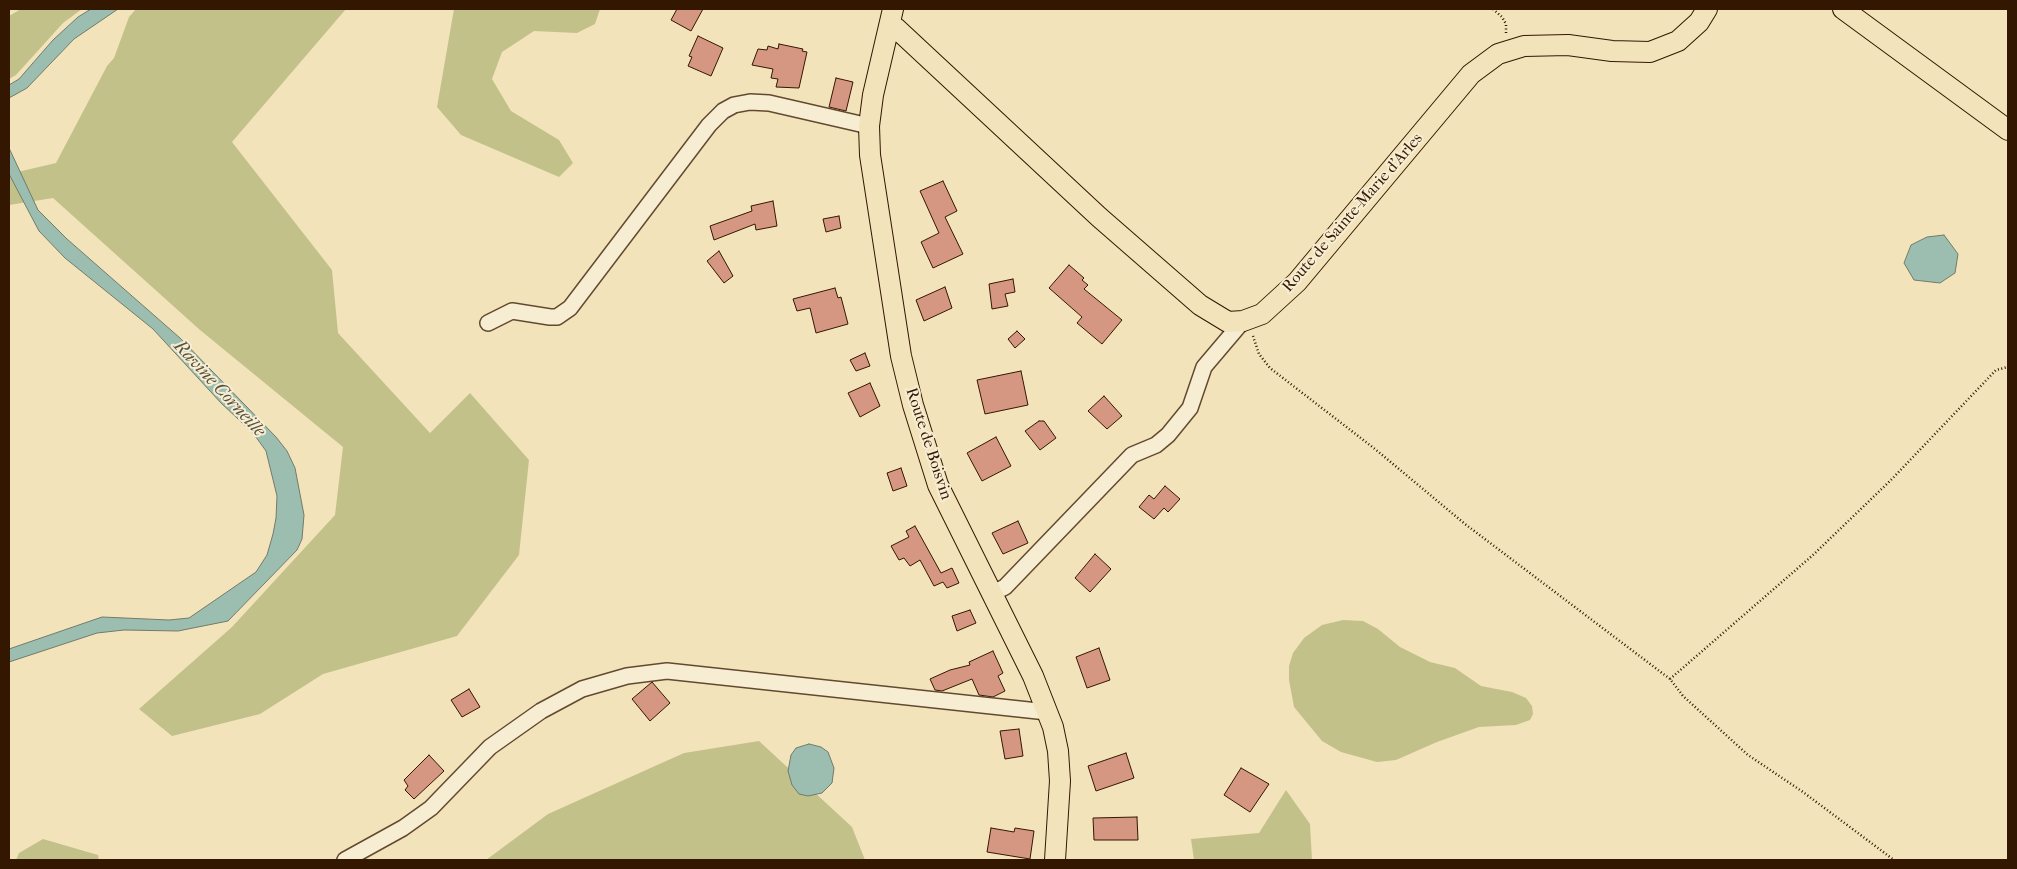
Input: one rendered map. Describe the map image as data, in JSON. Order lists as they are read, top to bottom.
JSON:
{
  "streets": {
    "main road": ["Route de Sainte-Marie d'Arles", "Route de Boisvin"]
  },
  "water": ["Ravine Corneille"]
}
